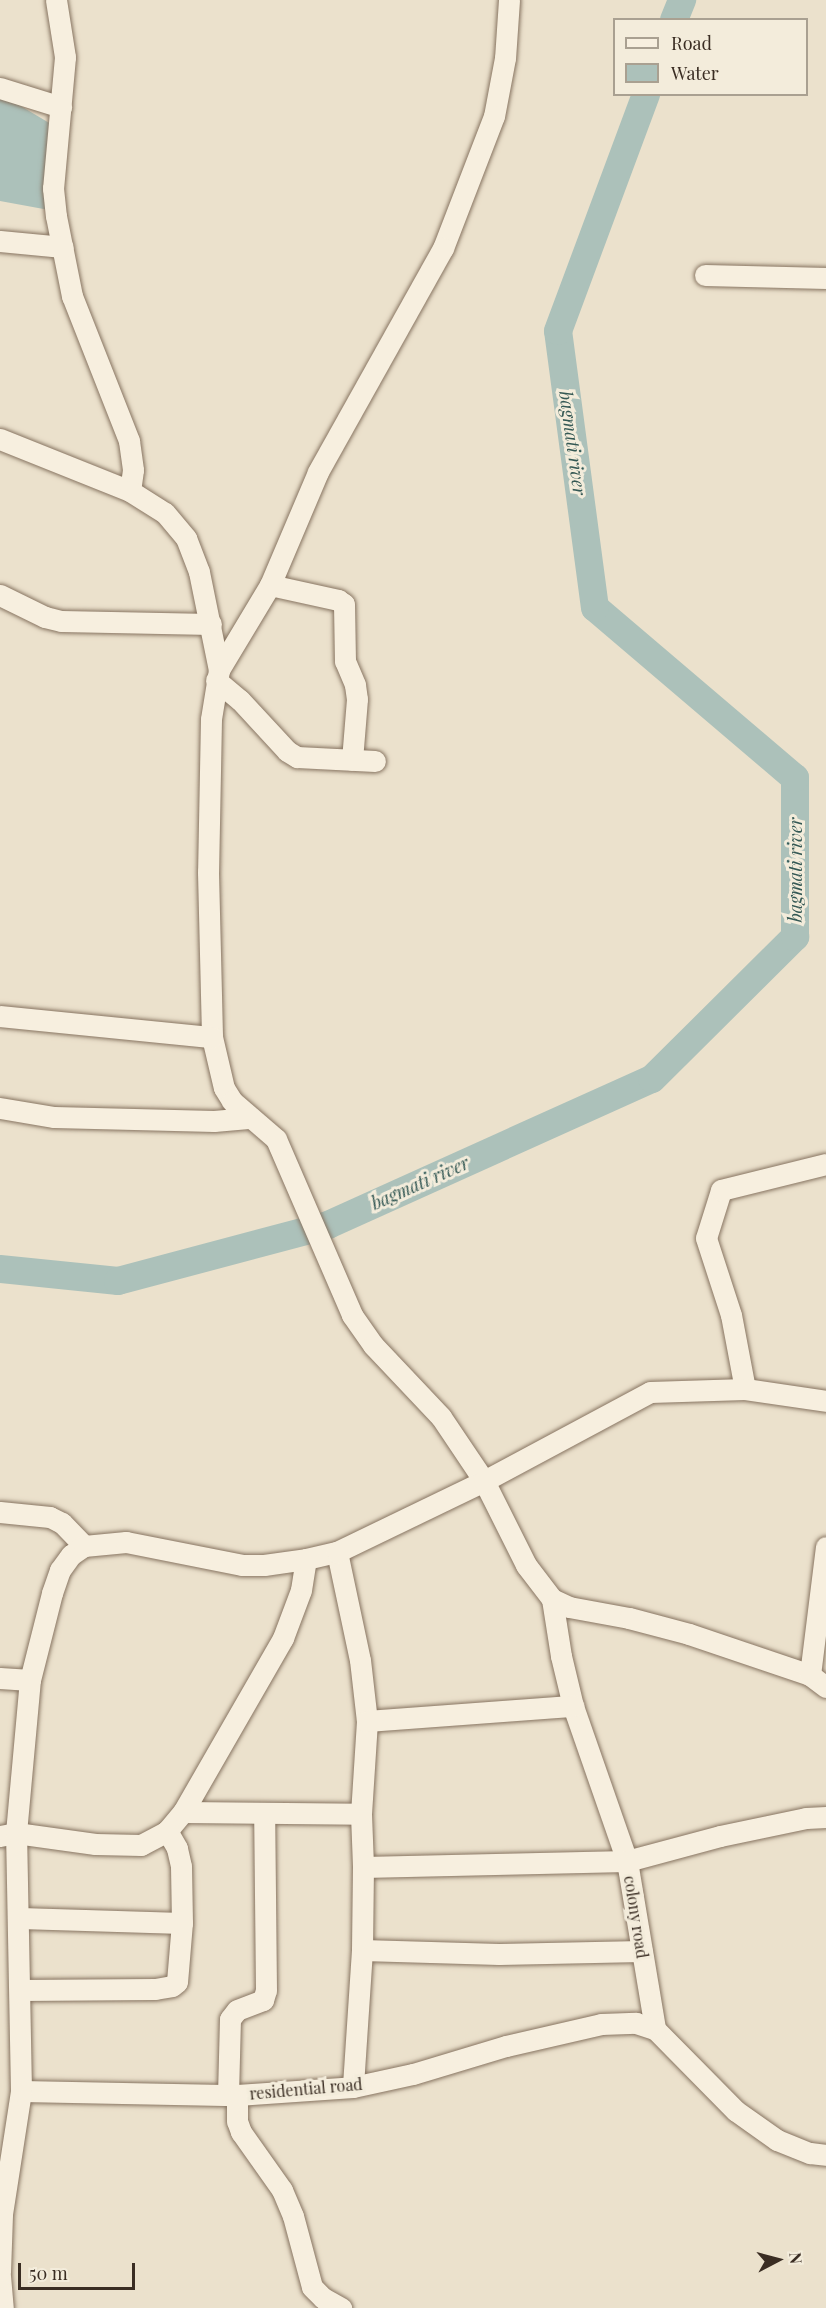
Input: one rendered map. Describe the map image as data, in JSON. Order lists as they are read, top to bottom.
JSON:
{
  "streets": {
    "street": ["colony road", "residential road"]
  },
  "crossings": [
    ["colony road", "residential road"]
  ],
  "water": ["bagmati river"],
  "legend": ["Road", "Water"],
  "scale_bar": "50 m",
  "north": "right"
}
